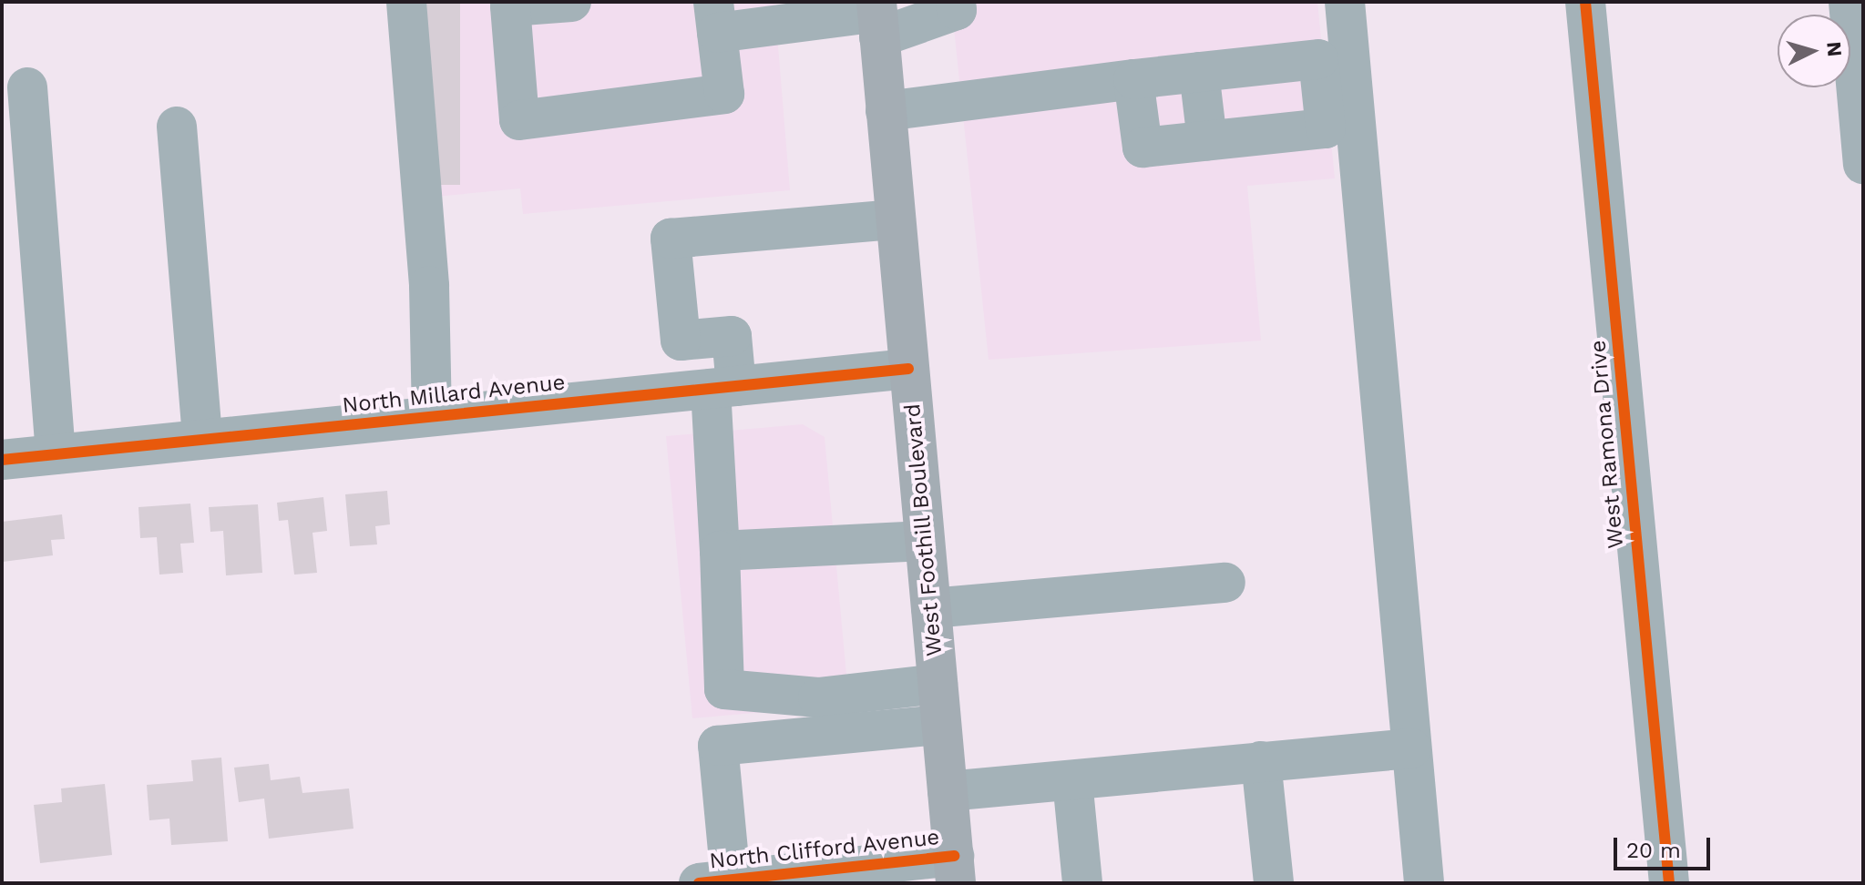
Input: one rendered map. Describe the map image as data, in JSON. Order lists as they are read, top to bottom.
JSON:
{
  "streets": {
    "main road": ["West Foothill Boulevard"],
    "street": ["North Millard Avenue", "West Ramona Drive", "North Clifford Avenue"]
  },
  "crossings": [
    ["North Millard Avenue", "West Foothill Boulevard"],
    ["West Foothill Boulevard", "North Clifford Avenue"]
  ],
  "scale_bar": "20 m",
  "north": "right"
}
